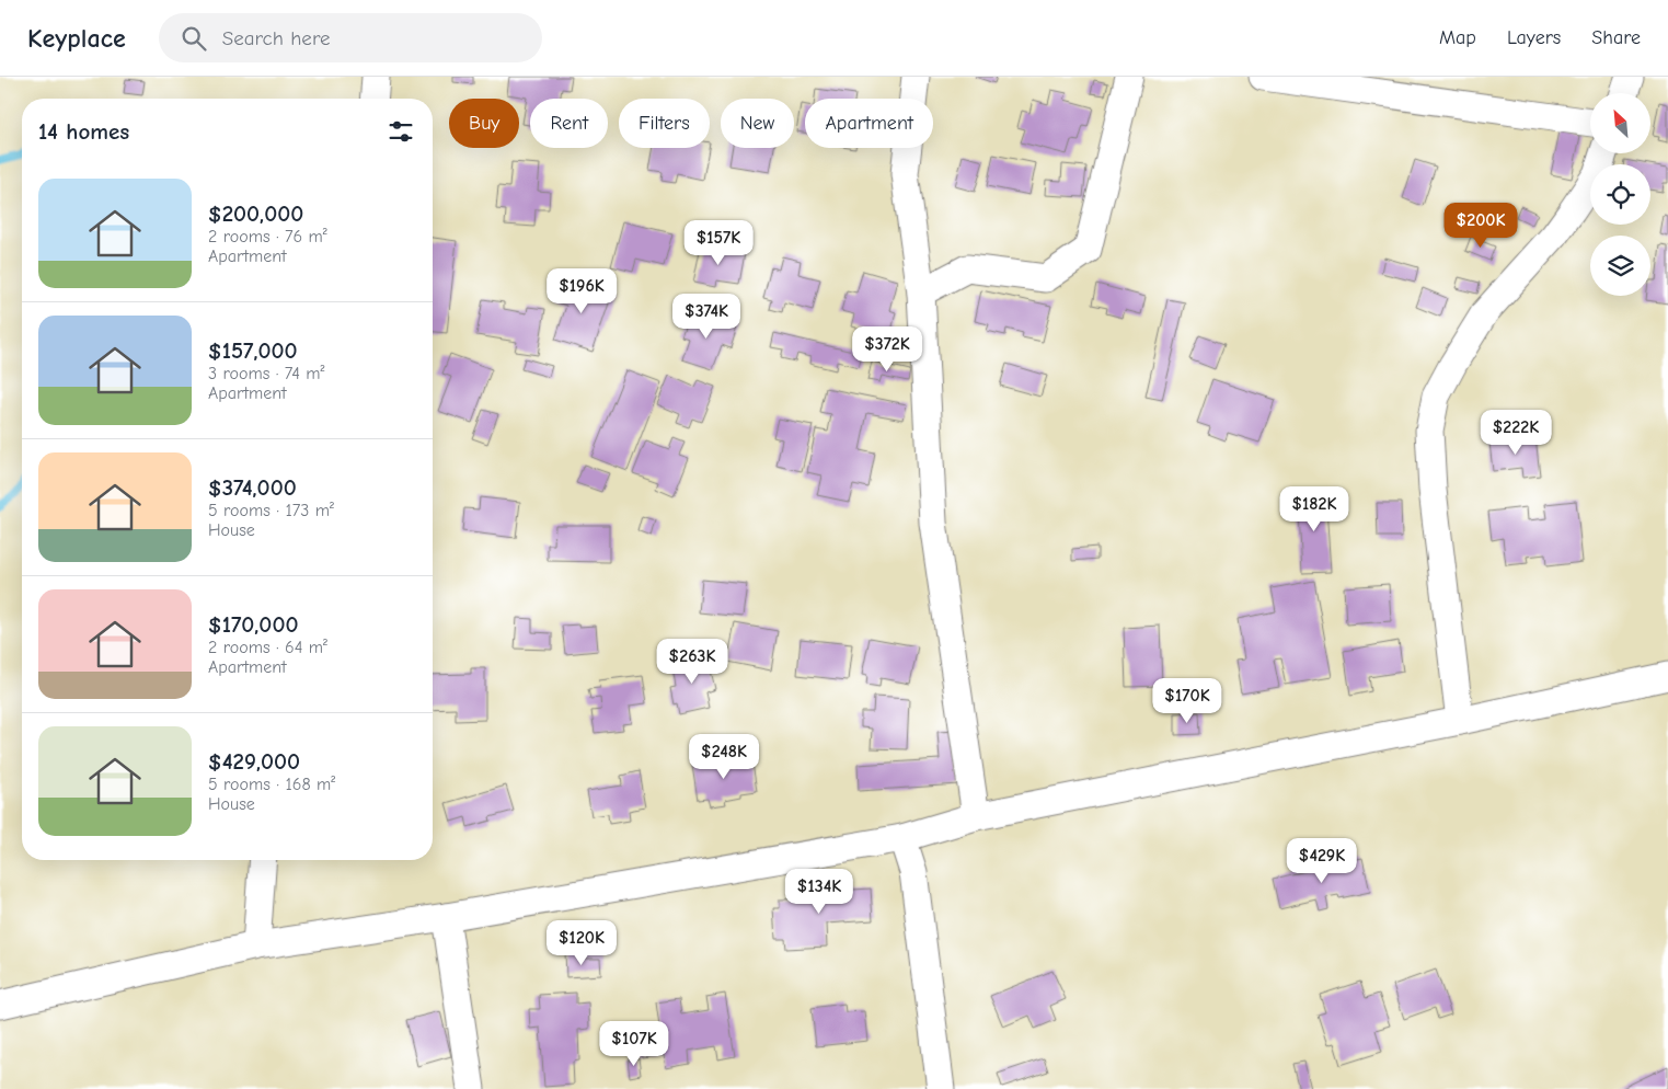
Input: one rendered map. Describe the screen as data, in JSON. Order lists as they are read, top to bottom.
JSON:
{
  "north": "top left",
  "page": {
    "header": "Keyplace",
    "search": "Search here",
    "nav": ["Map", "Layers", "Share"],
    "chip": [
      "Buy",
      "Rent",
      "Filters",
      "New",
      "Apartment"
    ],
    "heading": "14 homes",
    "list": [
      {
        "name": "$200,000",
        "note": "2 rooms · 76 m² · Apartment"
      },
      {
        "name": "$157,000",
        "note": "3 rooms · 74 m² · Apartment"
      },
      {
        "name": "$374,000",
        "note": "5 rooms · 173 m² · House"
      },
      {
        "name": "$170,000",
        "note": "2 rooms · 64 m² · Apartment"
      },
      {
        "name": "$429,000",
        "note": "5 rooms · 168 m² · House"
      }
    ],
    "price": [
      "$200K",
      "$157K",
      "$196K",
      "$374K",
      "$372K",
      "$222K",
      "$182K",
      "$263K",
      "$170K",
      "$248K",
      "$429K",
      "$134K",
      "$120K",
      "$107K"
    ]
  }
}
